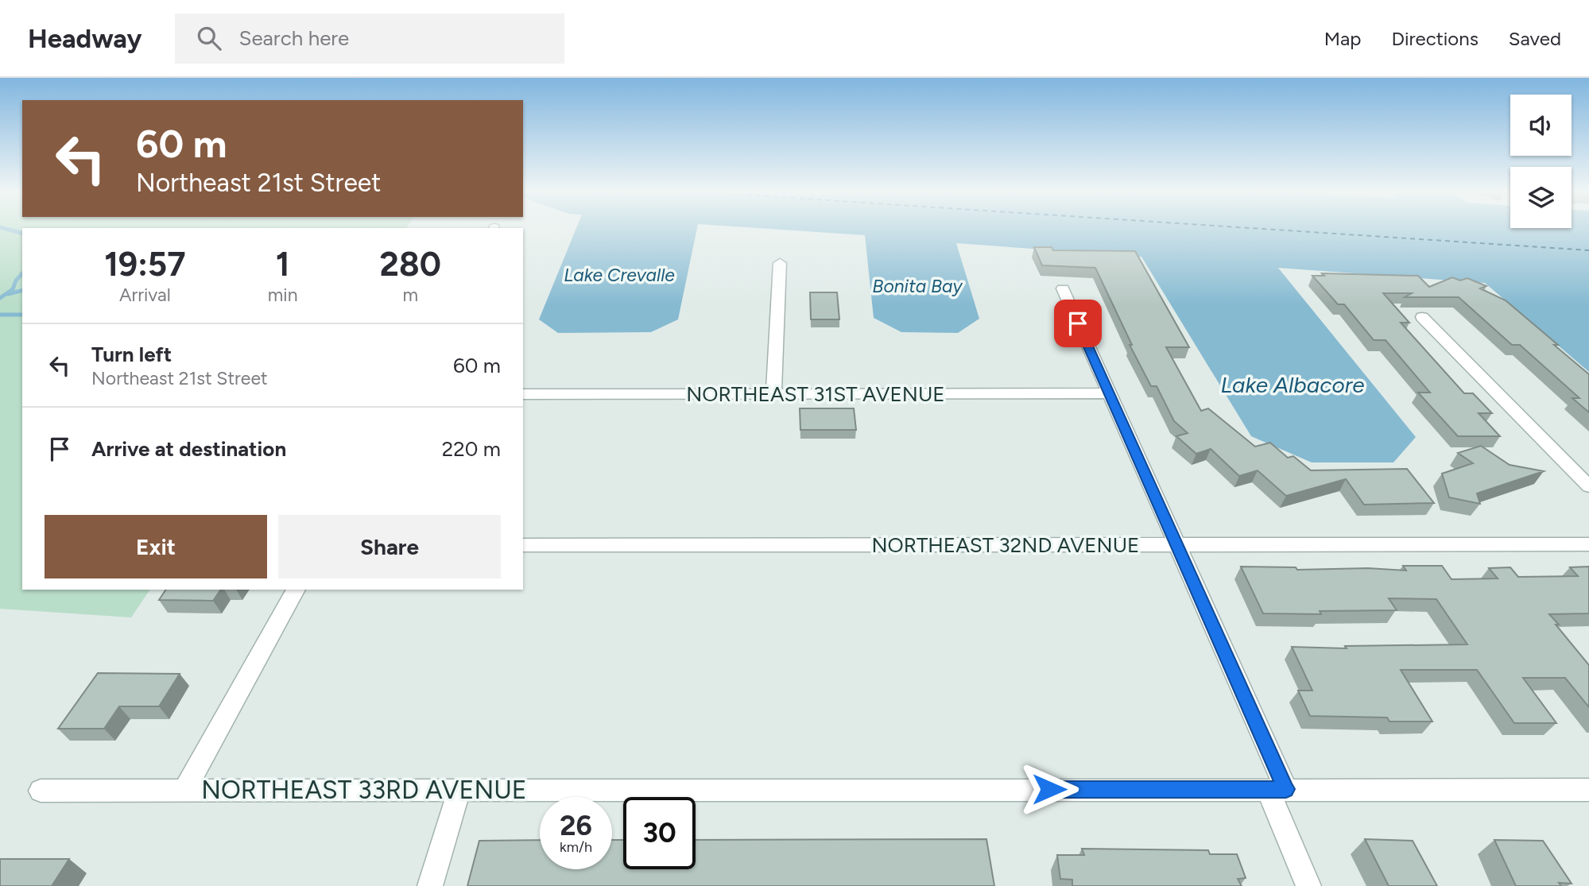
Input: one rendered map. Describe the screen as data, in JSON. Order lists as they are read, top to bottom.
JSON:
{
  "streets": {
    "street": ["NORTHEAST 31ST AVENUE", "NORTHEAST 32ND AVENUE", "NORTHEAST 33RD AVENUE"]
  },
  "water": ["Lake Crevalle", "Bonita Bay", "Lake Albacore"],
  "page": {
    "header": "Headway",
    "search": "Search here",
    "nav": ["Map", "Directions", "Saved"],
    "turn": ["60 m", "Northeast 21st Street"],
    "eta": [
      "19:57",
      "Arrival",
      "1",
      "min",
      "280",
      "m"
    ],
    "list": [
      {
        "name": "Turn left",
        "note": "Northeast 21st Street",
        "value": "60 m"
      },
      {
        "name": "Arrive at destination",
        "value": "220 m"
      }
    ],
    "buttons": ["Exit", "Share"],
    "speed": "26 km/h",
    "limit": "30"
  }
}
